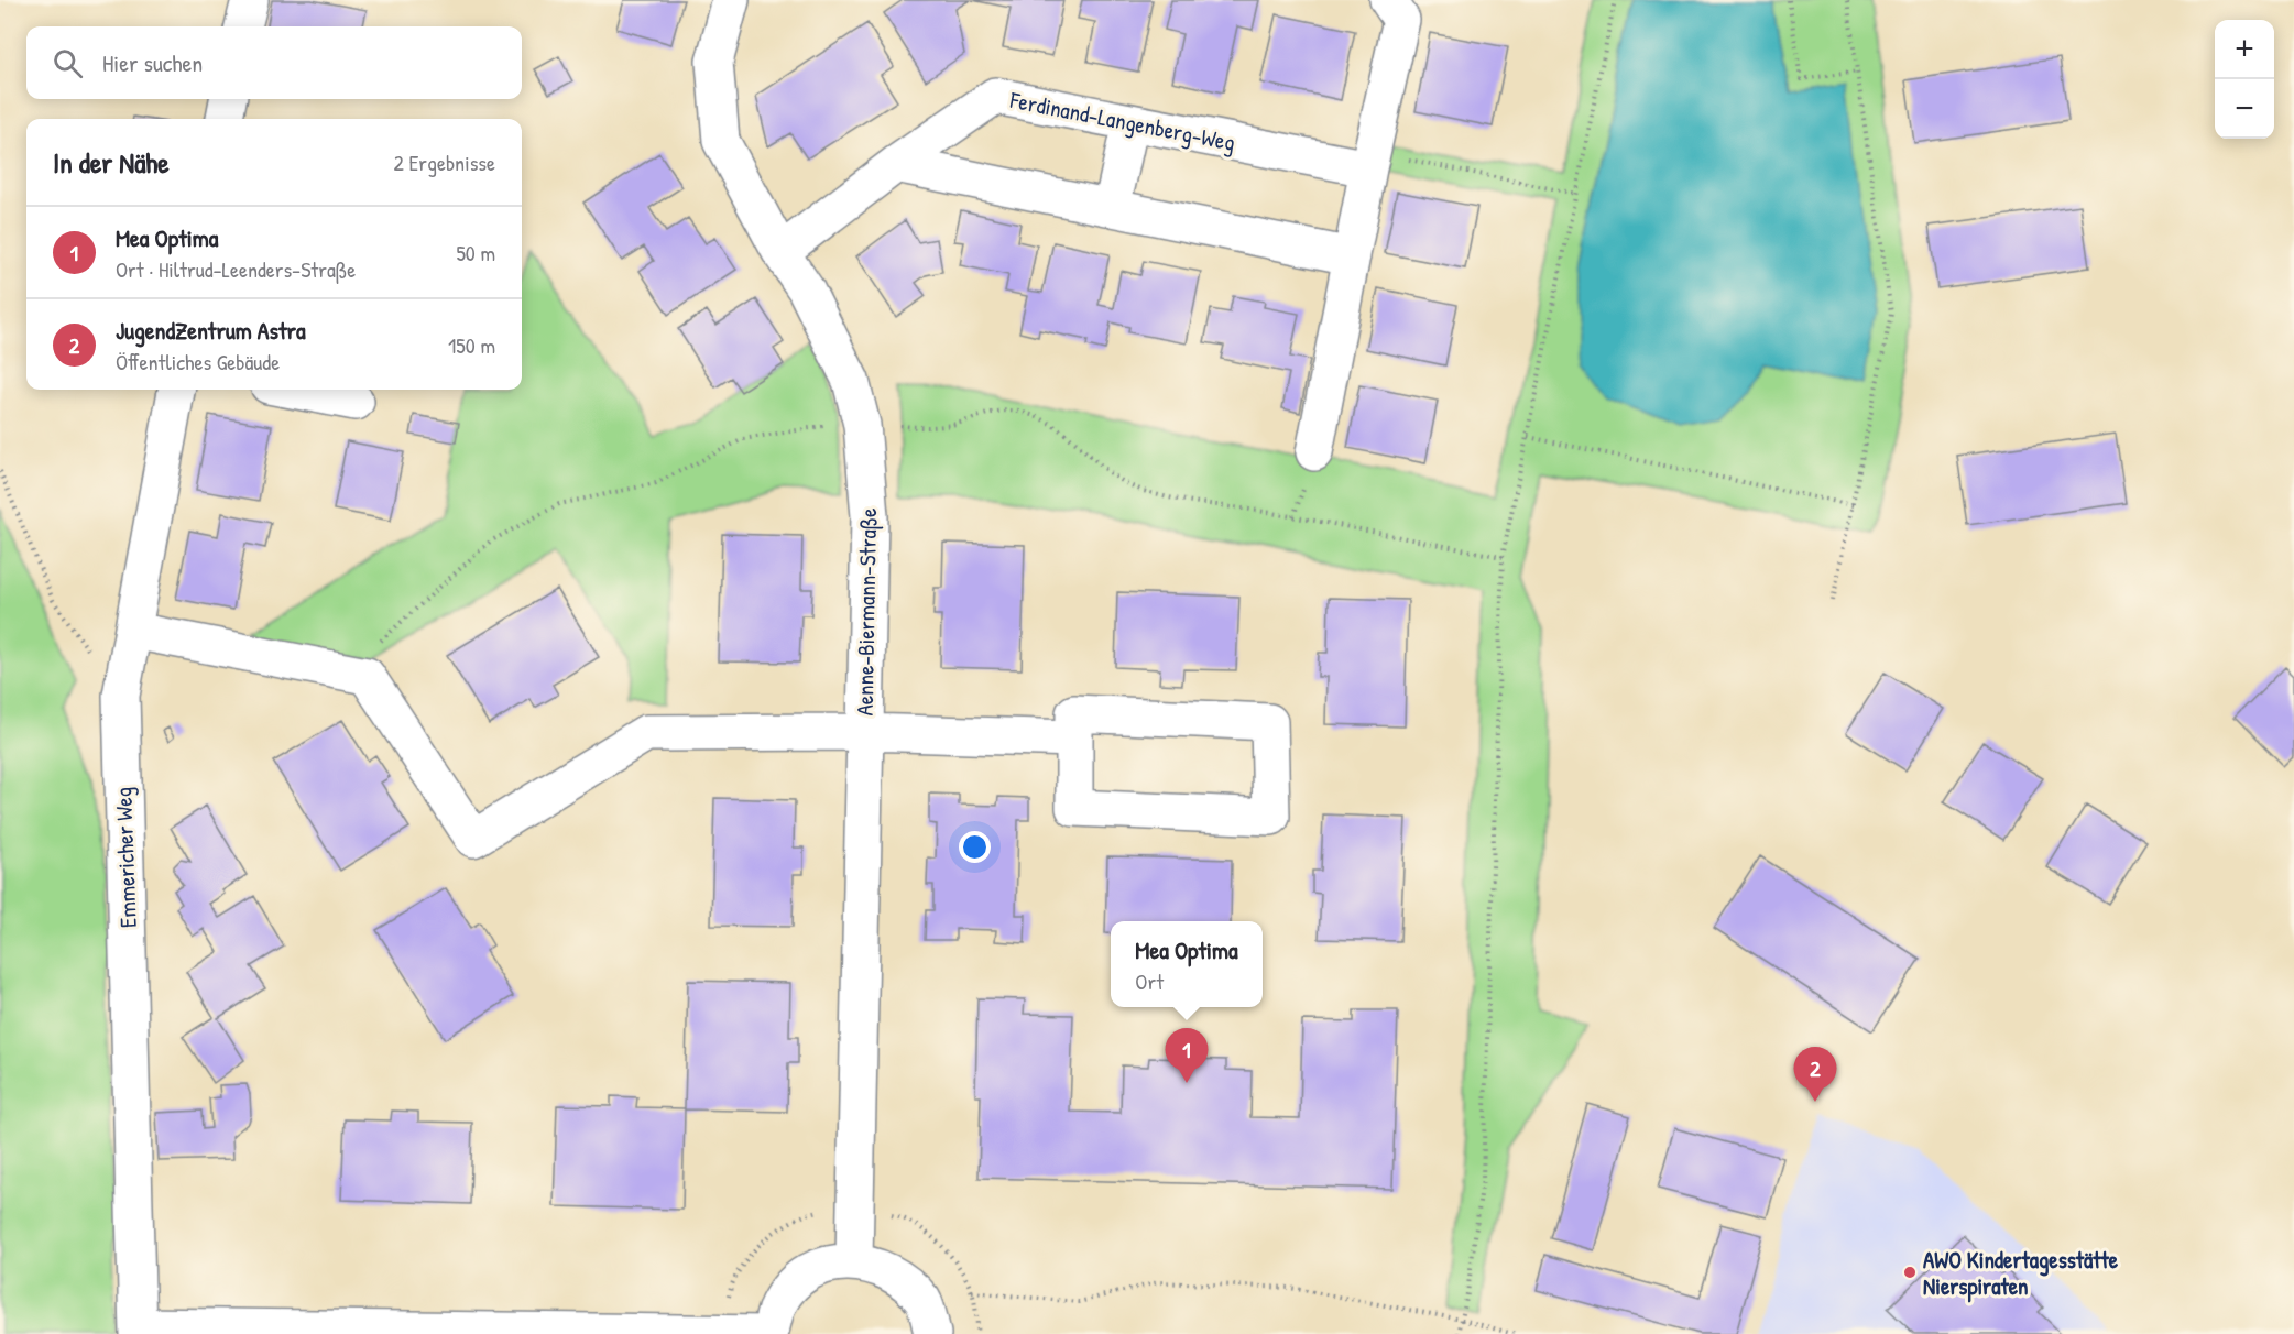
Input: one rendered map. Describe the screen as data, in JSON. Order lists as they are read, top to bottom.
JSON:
{
  "streets": {
    "street": ["Ferdinand-Langenberg-Weg", "Aenne-Biermann-Straße", "Emmericher Weg"]
  },
  "crossings": [
    ["Ferdinand-Langenberg-Weg", "Aenne-Biermann-Straße"]
  ],
  "places": ["AWO Kindertagesstätte Nierspiraten"],
  "page": {
    "map_buttons": ["+", "−"],
    "search": "Hier suchen",
    "heading": ["In der Nähe", "2 Ergebnisse"],
    "list": [
      {
        "mark": "1",
        "name": "Mea Optima",
        "note": "Ort · Hiltrud-Leenders-Straße",
        "value": "50 m"
      },
      {
        "mark": "2",
        "name": "JugendZentrum Astra",
        "note": "Öffentliches Gebäude",
        "value": "150 m"
      }
    ],
    "popup": ["Mea Optima", "Ort"],
    "pins": ["1", "2"]
  }
}
